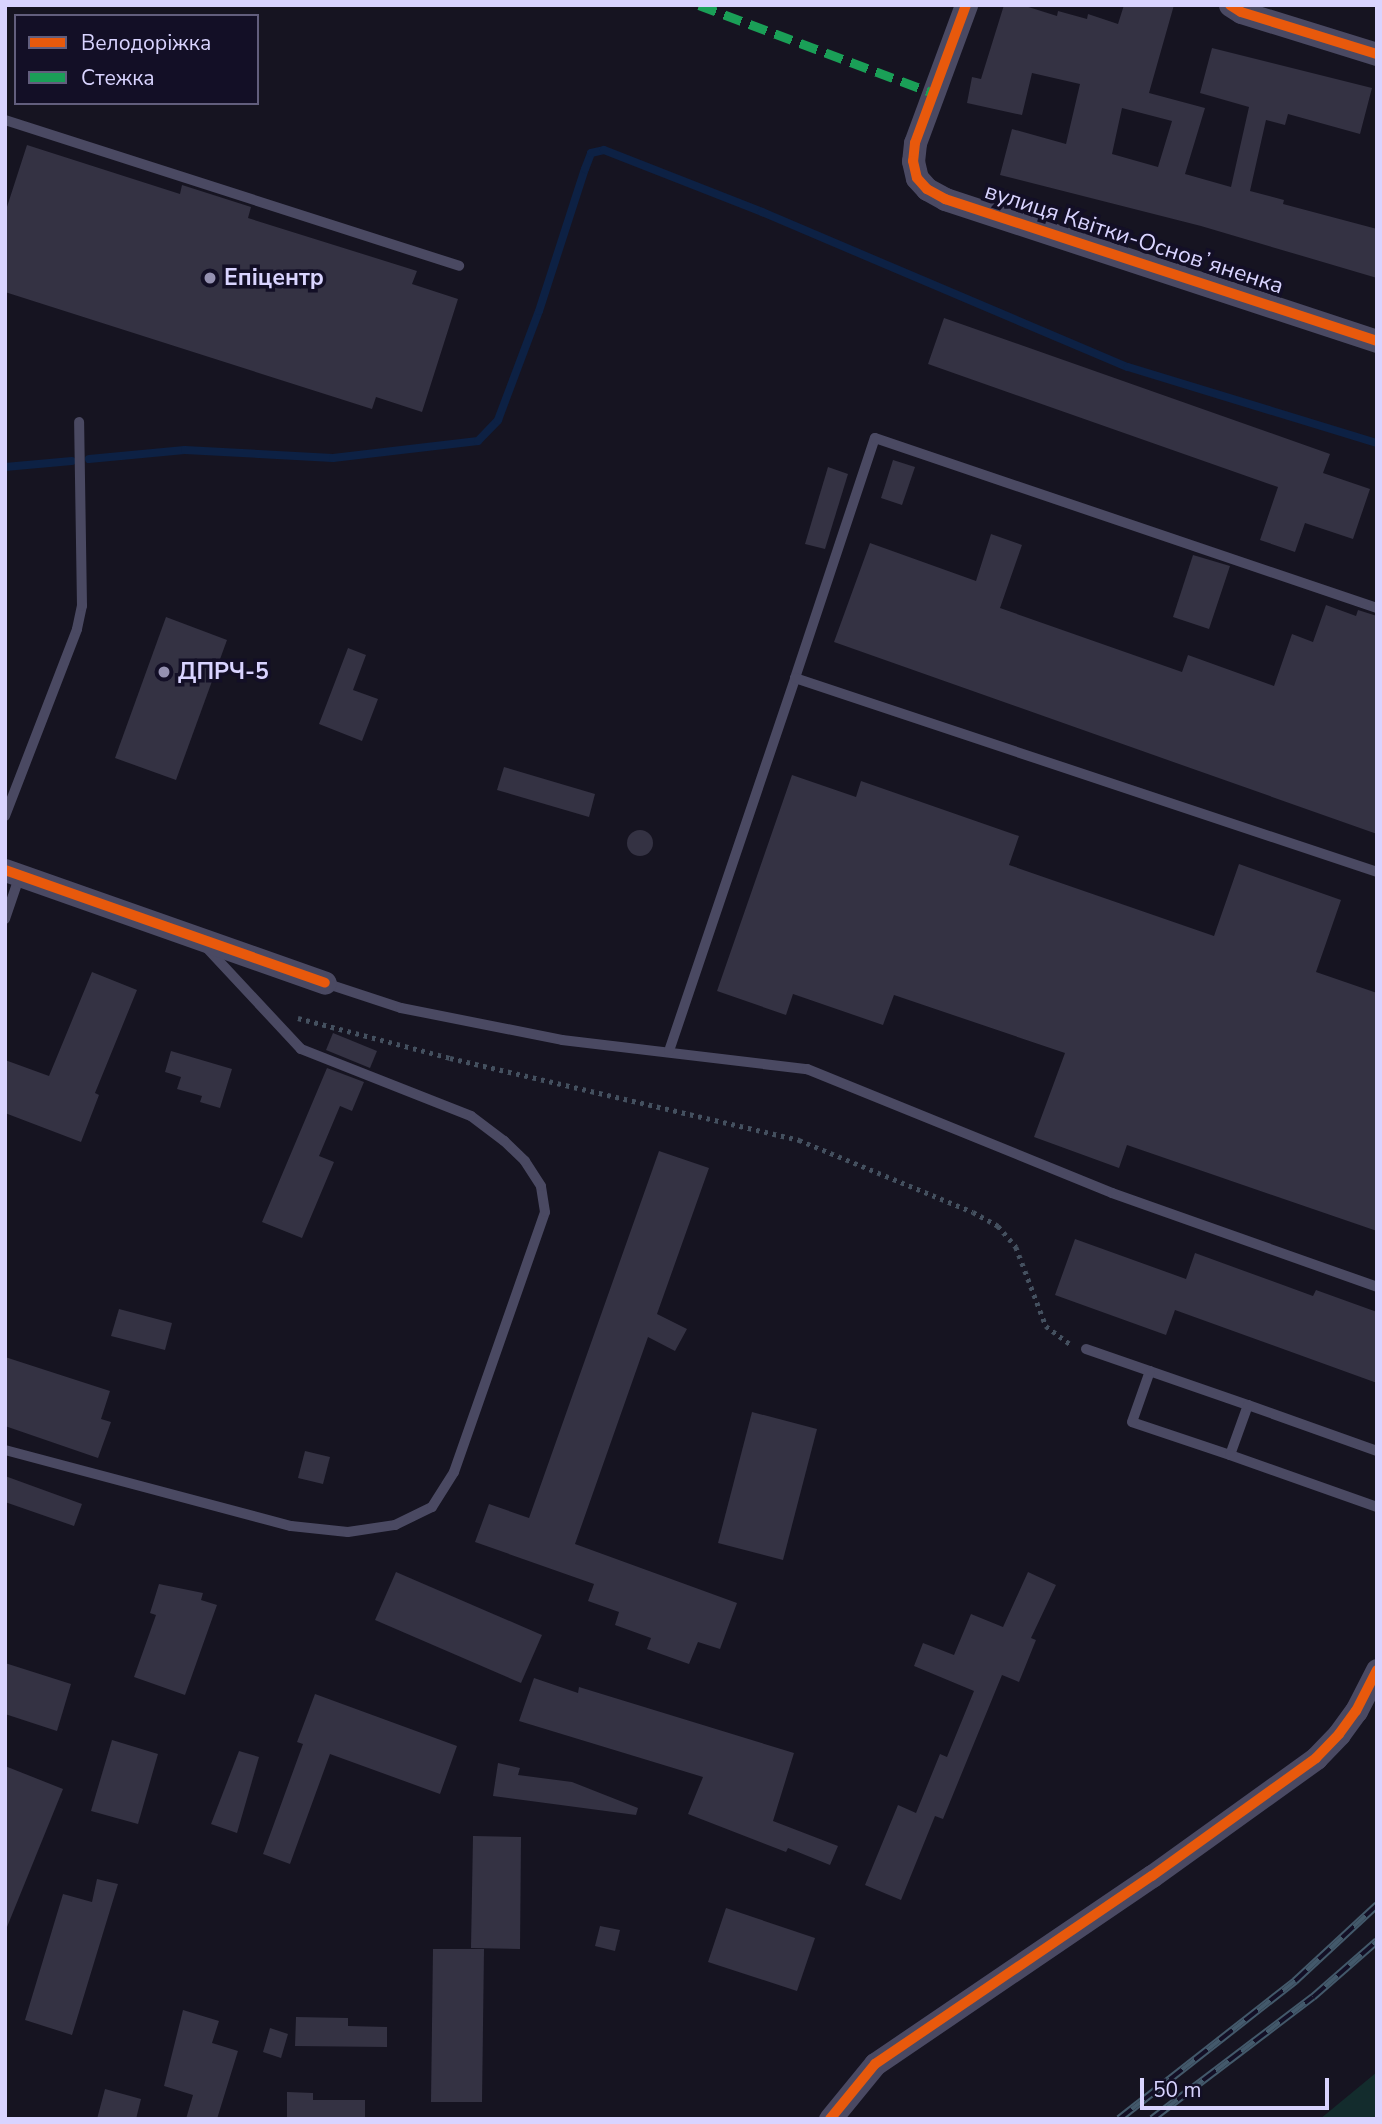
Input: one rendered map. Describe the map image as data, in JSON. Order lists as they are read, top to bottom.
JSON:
{
  "streets": {
    "street": ["вулиця Квітки-Основʼяненка"]
  },
  "places": ["Епіцентр", "ДПРЧ-5"],
  "legend": ["Велодоріжка", "Стежка"],
  "scale_bar": "50 m"
}
